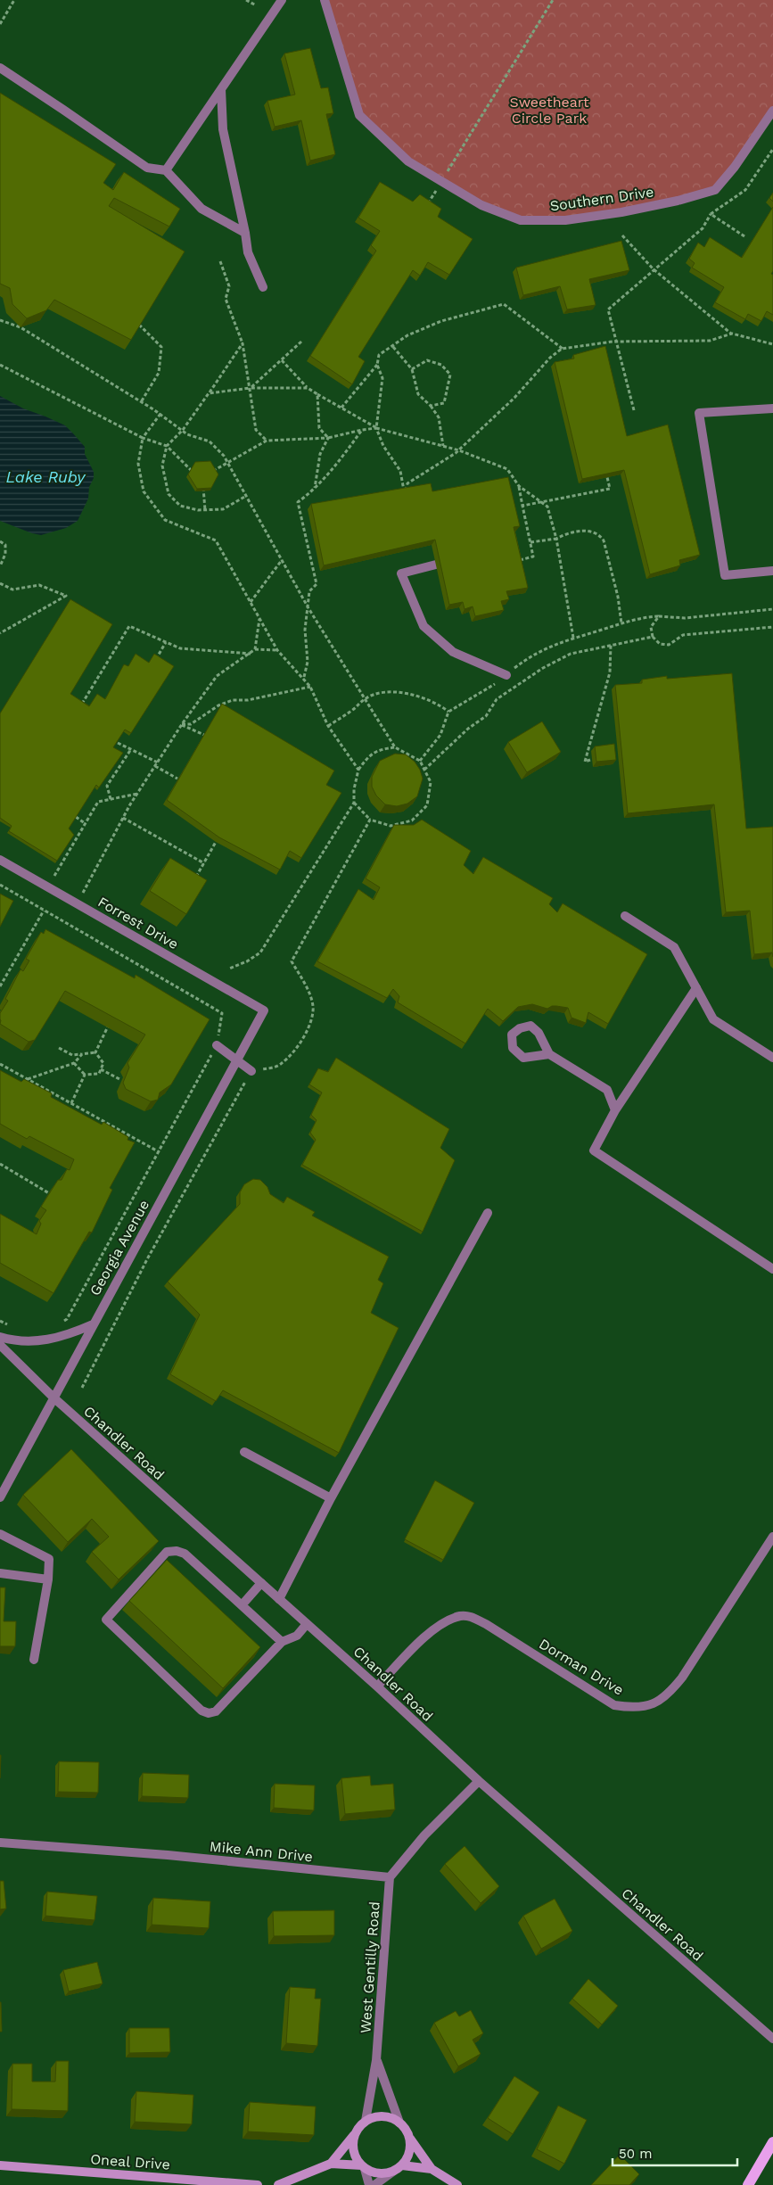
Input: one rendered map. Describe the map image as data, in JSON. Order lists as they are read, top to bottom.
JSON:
{
  "streets": {
    "street": [
      "Southern Drive",
      "Forrest Drive",
      "Georgia Avenue",
      "Chandler Road",
      "Dorman Drive",
      "Mike Ann Drive",
      "West Gentilly Road",
      "Oneal Drive"
    ]
  },
  "crossings": [
    ["Forrest Drive", "Georgia Avenue"],
    ["Georgia Avenue", "Chandler Road"],
    ["Chandler Road", "Dorman Drive"],
    ["Mike Ann Drive", "West Gentilly Road"]
  ],
  "water": ["Lake Ruby"],
  "parks": ["Sweetheart Circle Park"],
  "scale_bar": "50 m"
}
